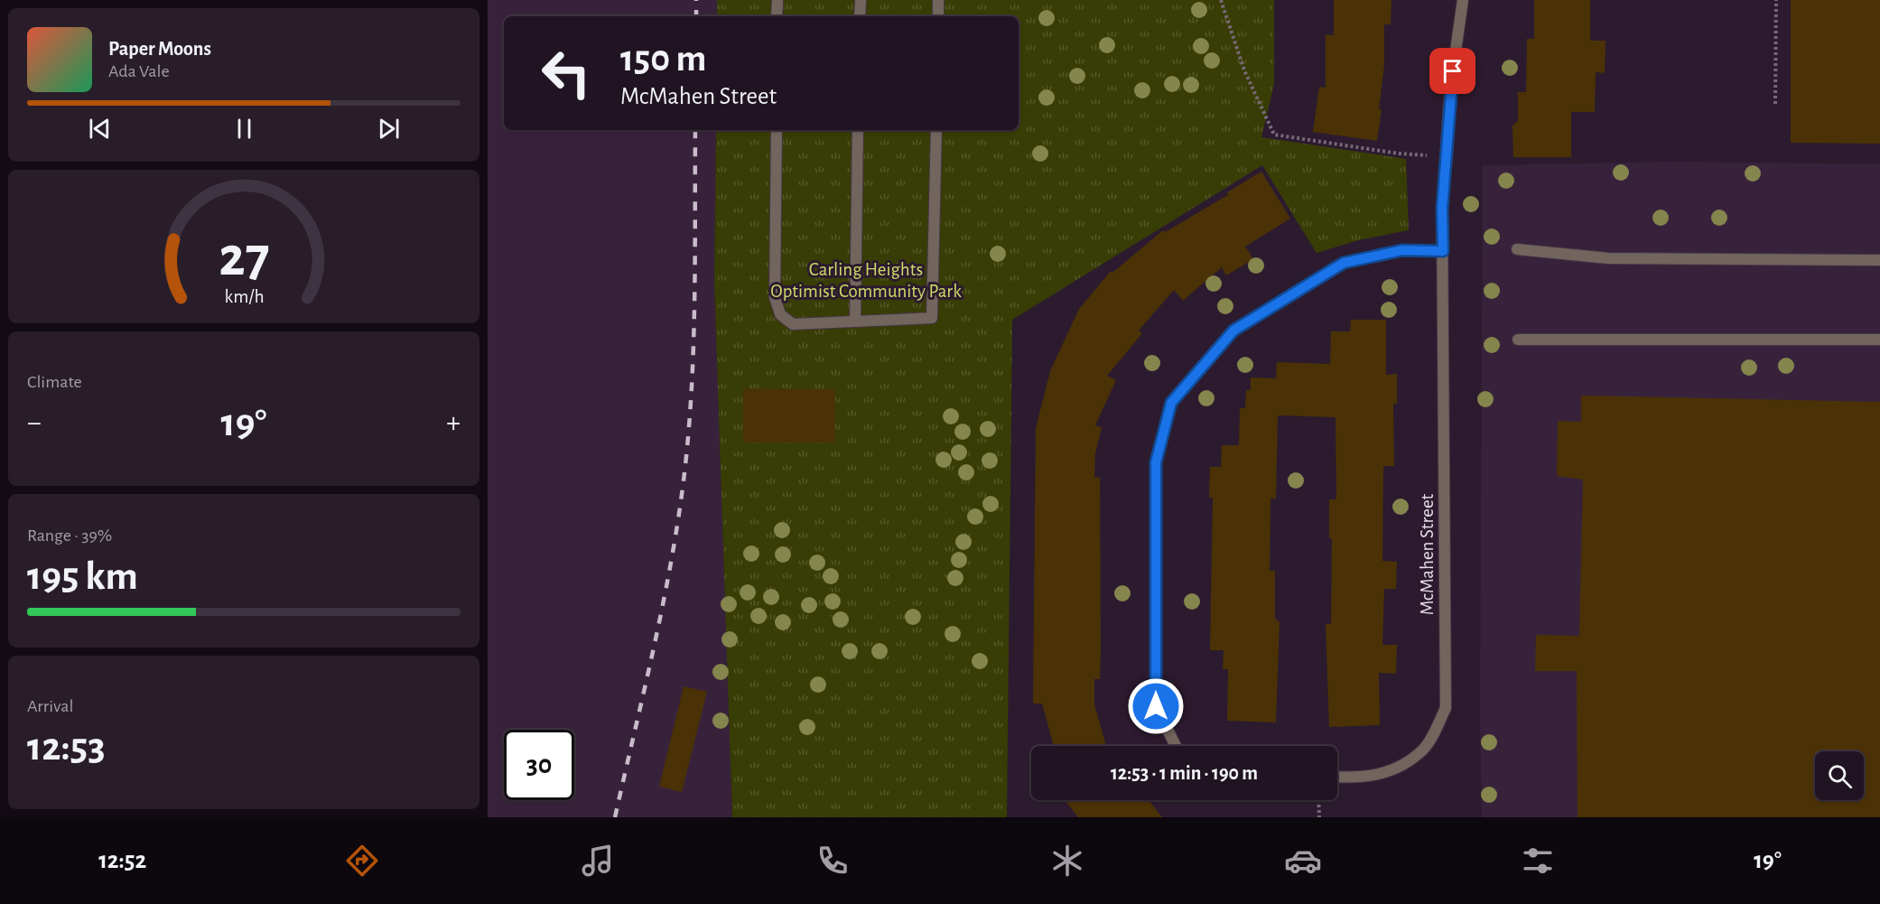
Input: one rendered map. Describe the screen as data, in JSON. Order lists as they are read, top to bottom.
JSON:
{
  "streets": {
    "street": ["McMahen Street"]
  },
  "parks": ["Carling Heights Optimist Community Park"],
  "page": {
    "turn": ["150 m", "McMahen Street"],
    "song": ["Paper Moons", "Ada Vale"],
    "tile": [
      "Climate",
      ["Range · 39%", "195 km"],
      ["Arrival", "12:53"]
    ],
    "heat": ["−", "19°", "+"],
    "limit": "30",
    "trip": "12:53 · 1 min · 190 m",
    "tabs": ["12:52", "19°"],
    "gauge": ["27", "km/h"]
  }
}
